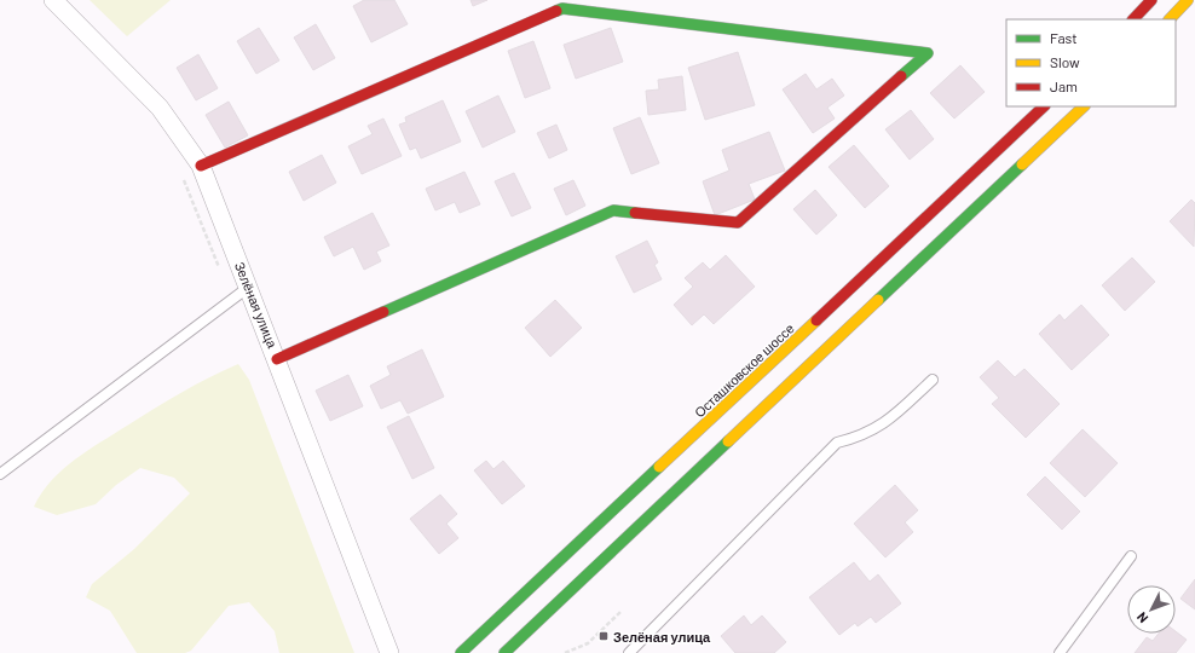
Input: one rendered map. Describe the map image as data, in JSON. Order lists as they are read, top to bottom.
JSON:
{
  "streets": {
    "main road": ["Осташковское шоссе"],
    "street": ["Зелёная улица"]
  },
  "places": {
    "transit": ["Зелёная улица"]
  },
  "legend": ["Fast", "Slow", "Jam"],
  "north": "bottom left"
}
